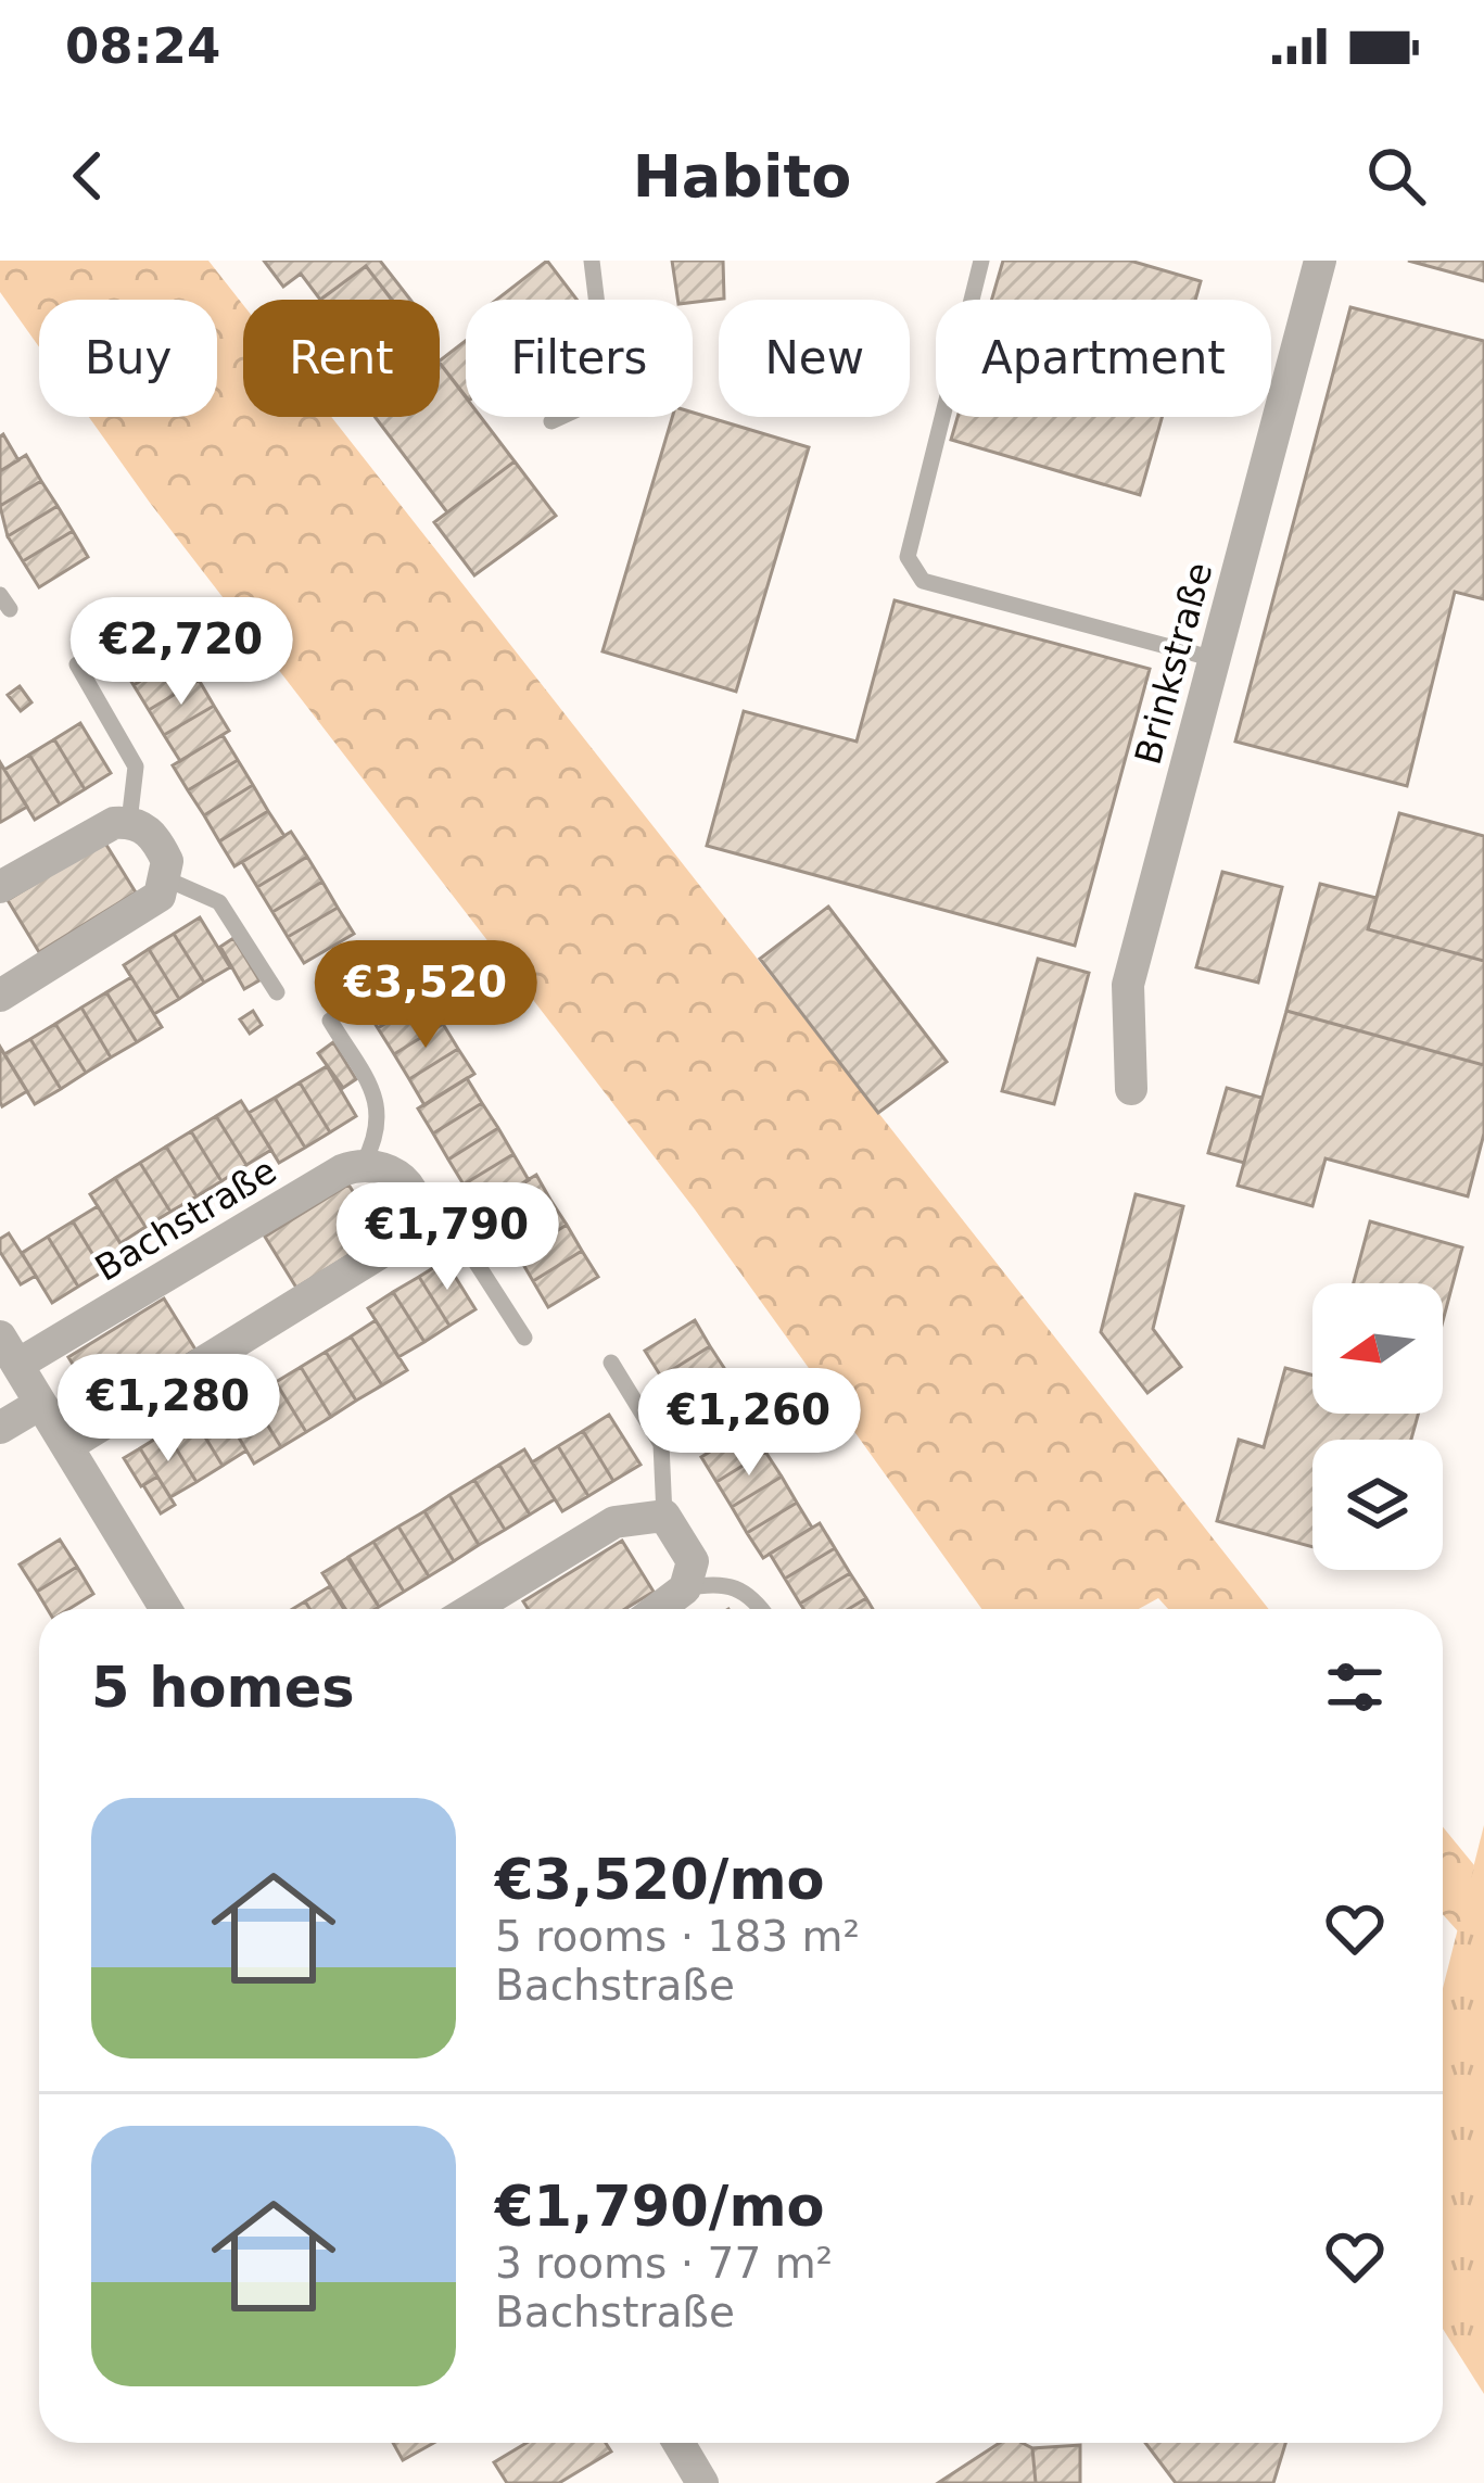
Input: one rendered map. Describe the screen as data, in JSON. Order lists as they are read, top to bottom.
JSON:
{
  "streets": {
    "street": ["Brinkstraße", "Bachstraße"]
  },
  "north": "left",
  "page": {
    "status": "08:24",
    "header": "Habito",
    "chip": [
      "Buy",
      "Rent",
      "Filters",
      "New",
      "Apartment"
    ],
    "price": [
      "€2,720",
      "€3,520",
      "€1,790",
      "€1,280",
      "€1,260"
    ],
    "heading": "5 homes",
    "list": [
      {
        "name": "€3,520/mo",
        "note": "5 rooms · 183 m² · Bachstraße"
      },
      {
        "name": "€1,790/mo",
        "note": "3 rooms · 77 m² · Bachstraße"
      }
    ]
  }
}
